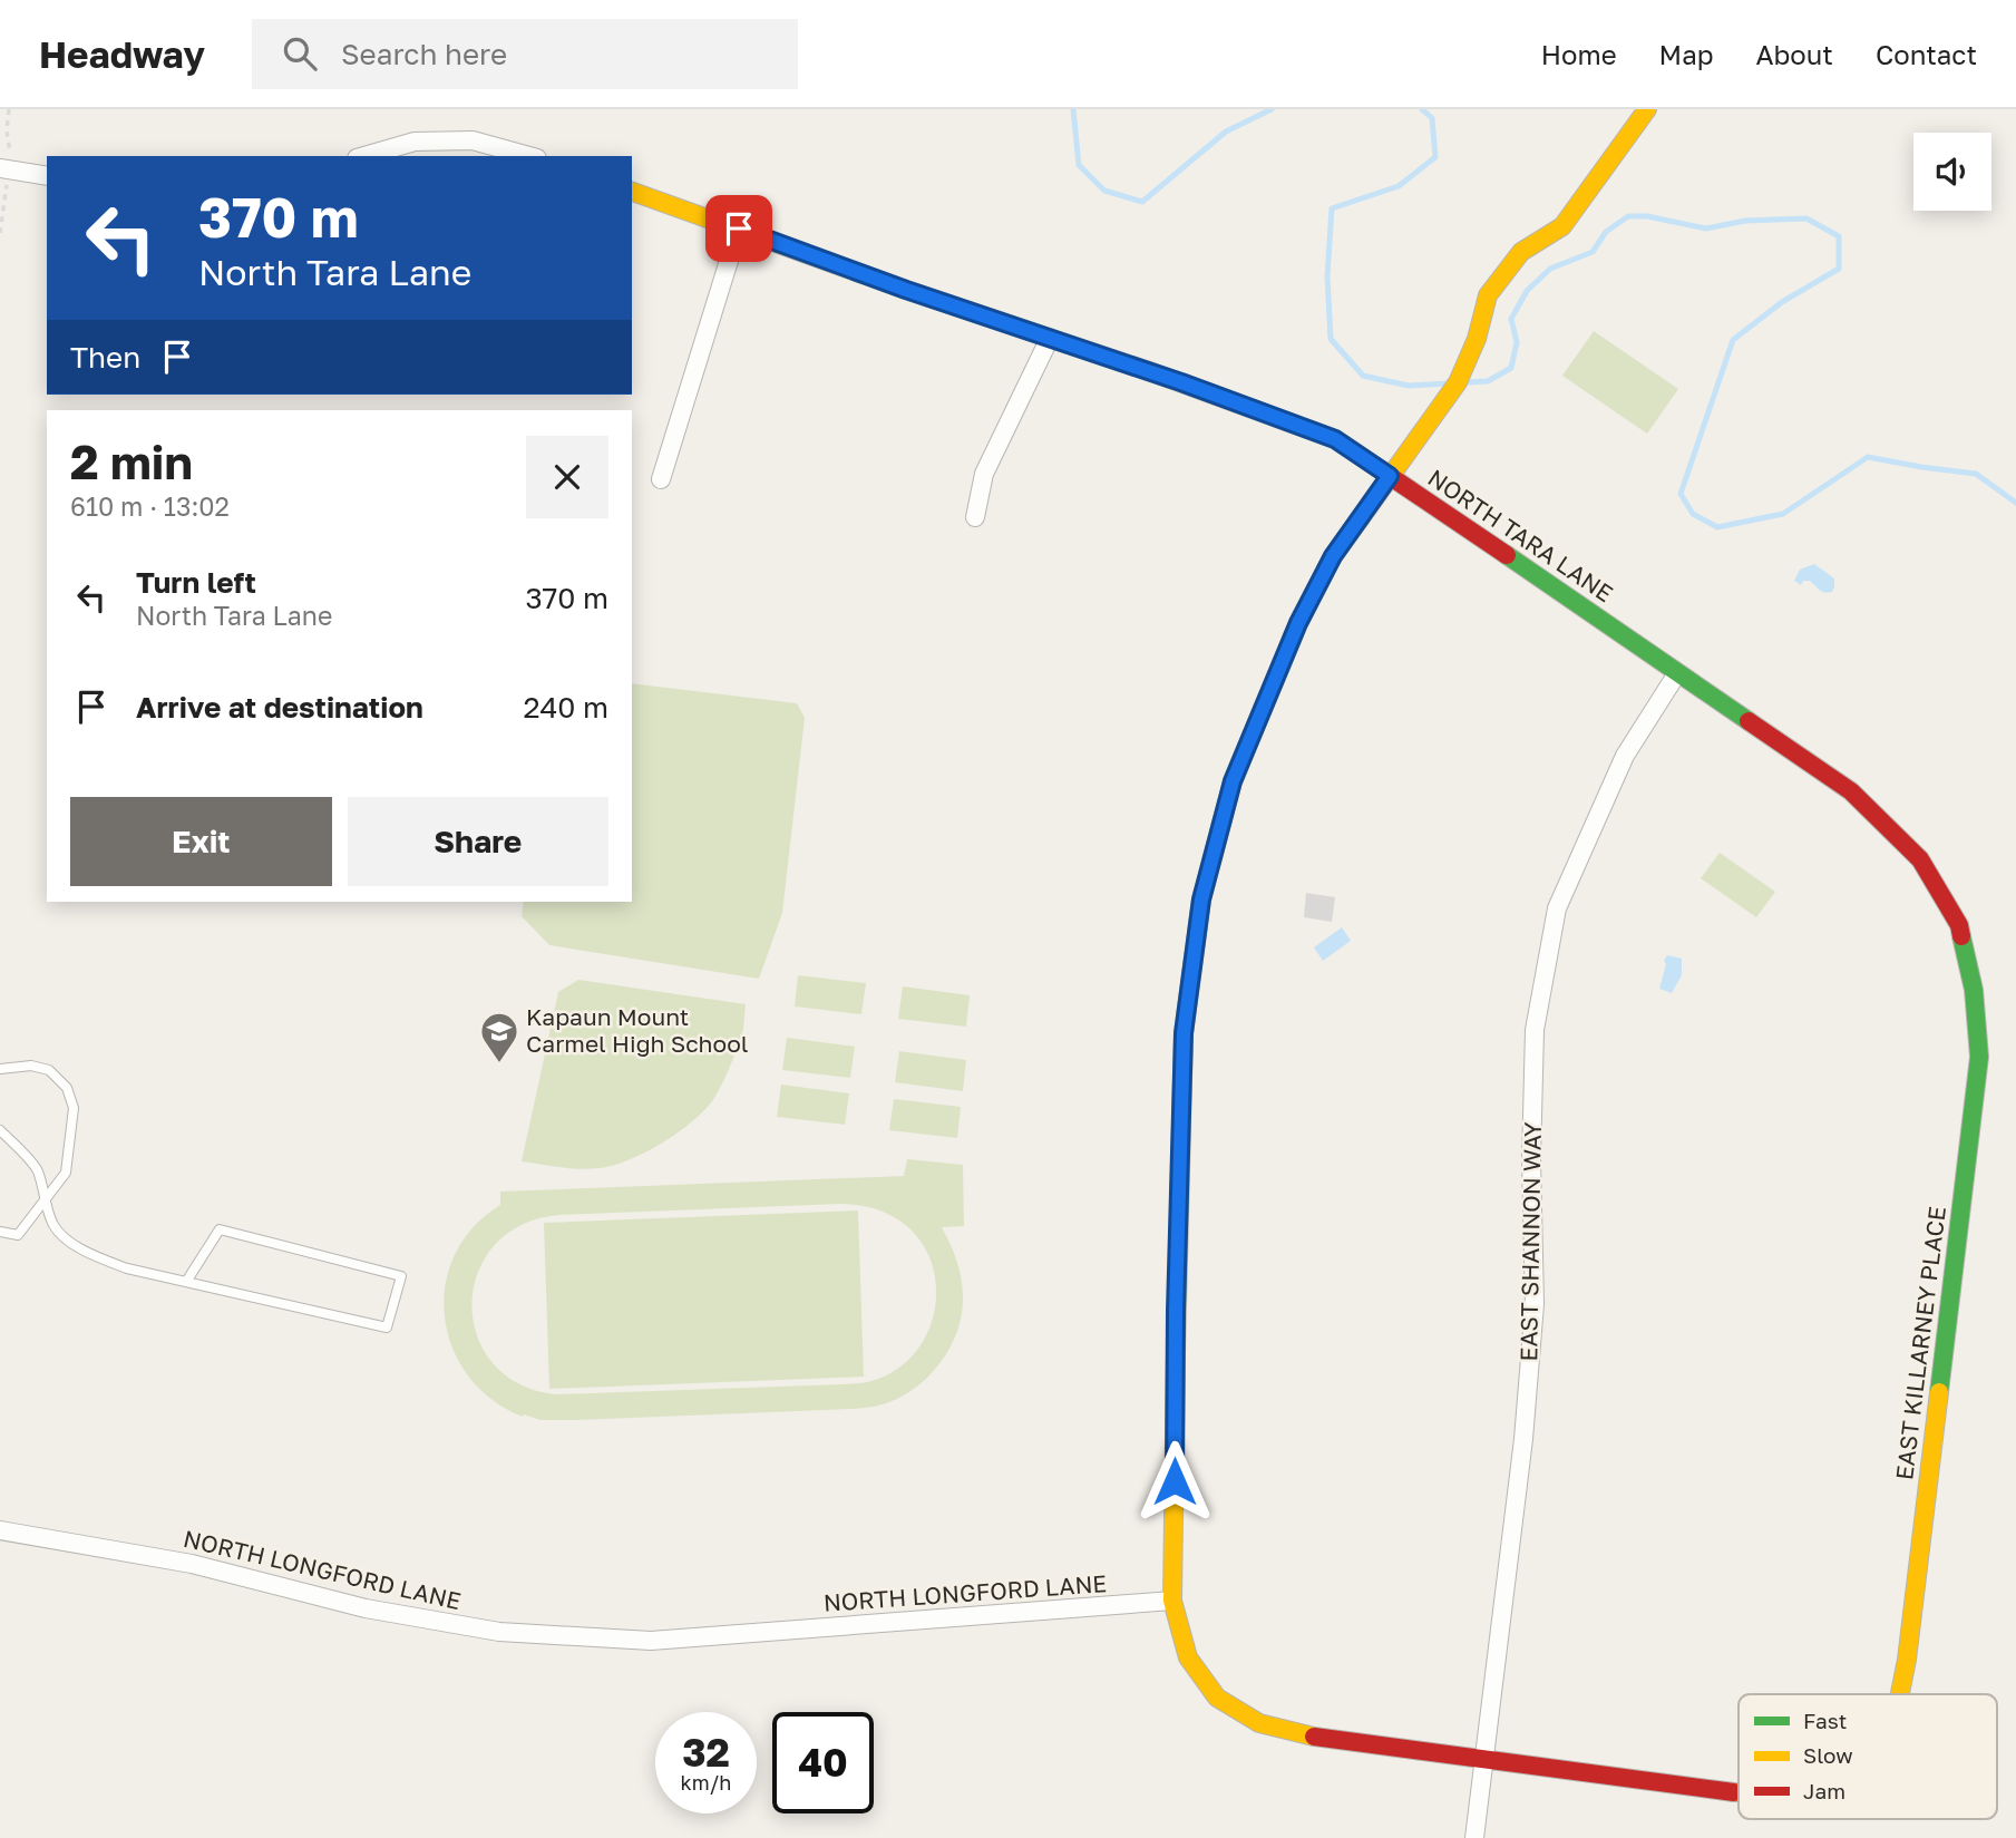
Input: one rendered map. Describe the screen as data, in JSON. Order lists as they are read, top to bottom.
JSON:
{
  "streets": {
    "street": [
      "NORTH TARA LANE",
      "EAST SHANNON WAY",
      "EAST KILLARNEY PLACE",
      "NORTH LONGFORD LANE"
    ]
  },
  "crossings": [
    ["NORTH TARA LANE", "EAST SHANNON WAY"],
    ["NORTH TARA LANE", "EAST KILLARNEY PLACE"],
    ["EAST SHANNON WAY", "EAST KILLARNEY PLACE"]
  ],
  "places": {
    "school or university": ["Kapaun Mount Carmel High School"]
  },
  "legend": ["Fast", "Slow", "Jam"],
  "page": {
    "header": "Headway",
    "search": "Search here",
    "nav": [
      "Home",
      "Map",
      "About",
      "Contact"
    ],
    "turn": ["370 m", "North Tara Lane"],
    "then": "Then",
    "heading": ["2 min", "610 m · 13:02"],
    "list": [
      {
        "name": "Turn left",
        "note": "North Tara Lane",
        "value": "370 m"
      },
      {
        "name": "Arrive at destination",
        "value": "240 m"
      }
    ],
    "buttons": ["Exit", "Share"],
    "speed": "32 km/h",
    "limit": "40"
  }
}
